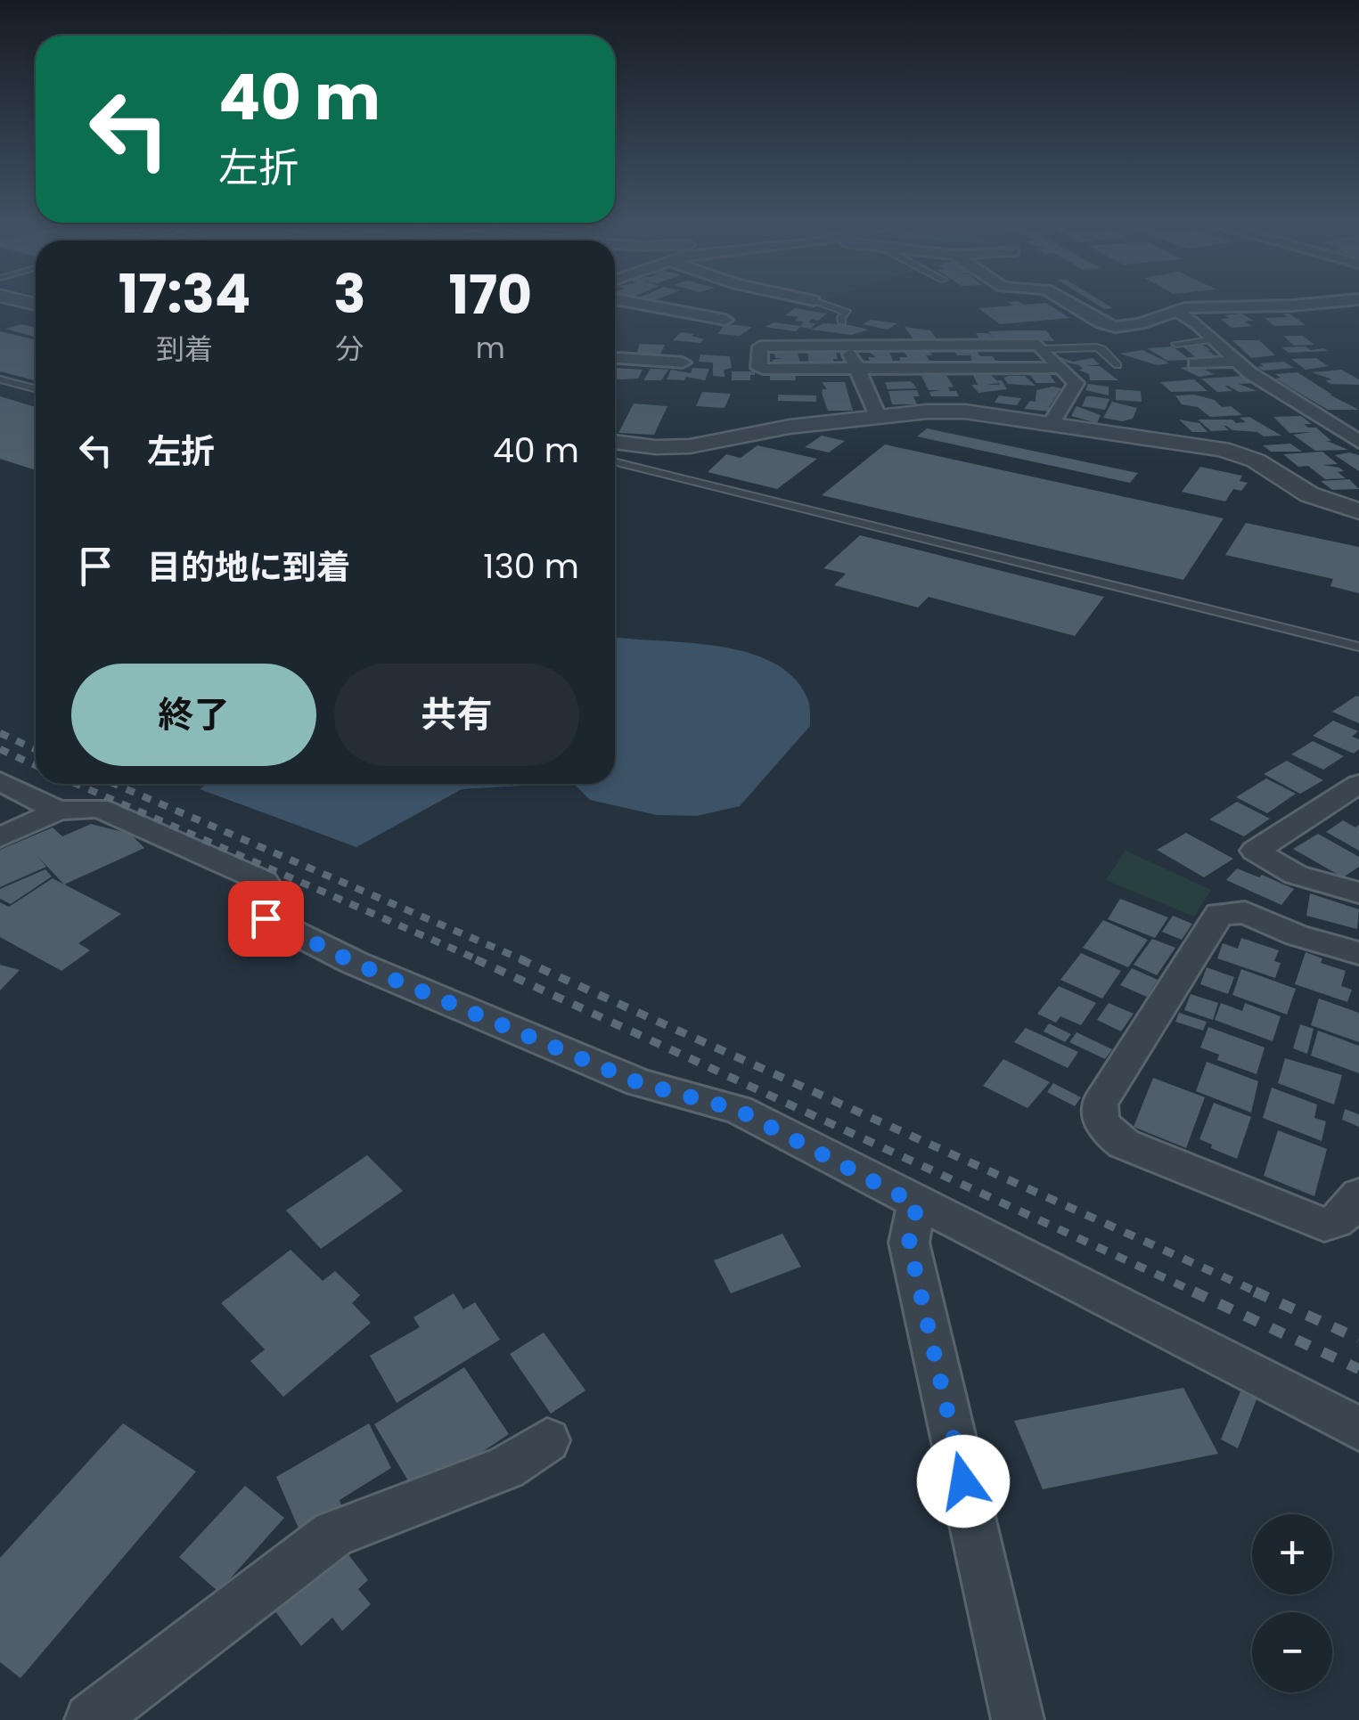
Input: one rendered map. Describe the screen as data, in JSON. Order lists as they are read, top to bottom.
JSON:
{
  "page": {
    "turn": ["40 m", "左折"],
    "eta": [
      "17:34",
      "到着",
      "3",
      "分",
      "170",
      "m"
    ],
    "list": [
      {
        "name": "左折",
        "value": "40 m"
      },
      {
        "name": "目的地に到着",
        "value": "130 m"
      }
    ],
    "buttons": ["終了", "共有"],
    "map_buttons": ["+", "−"]
  }
}
